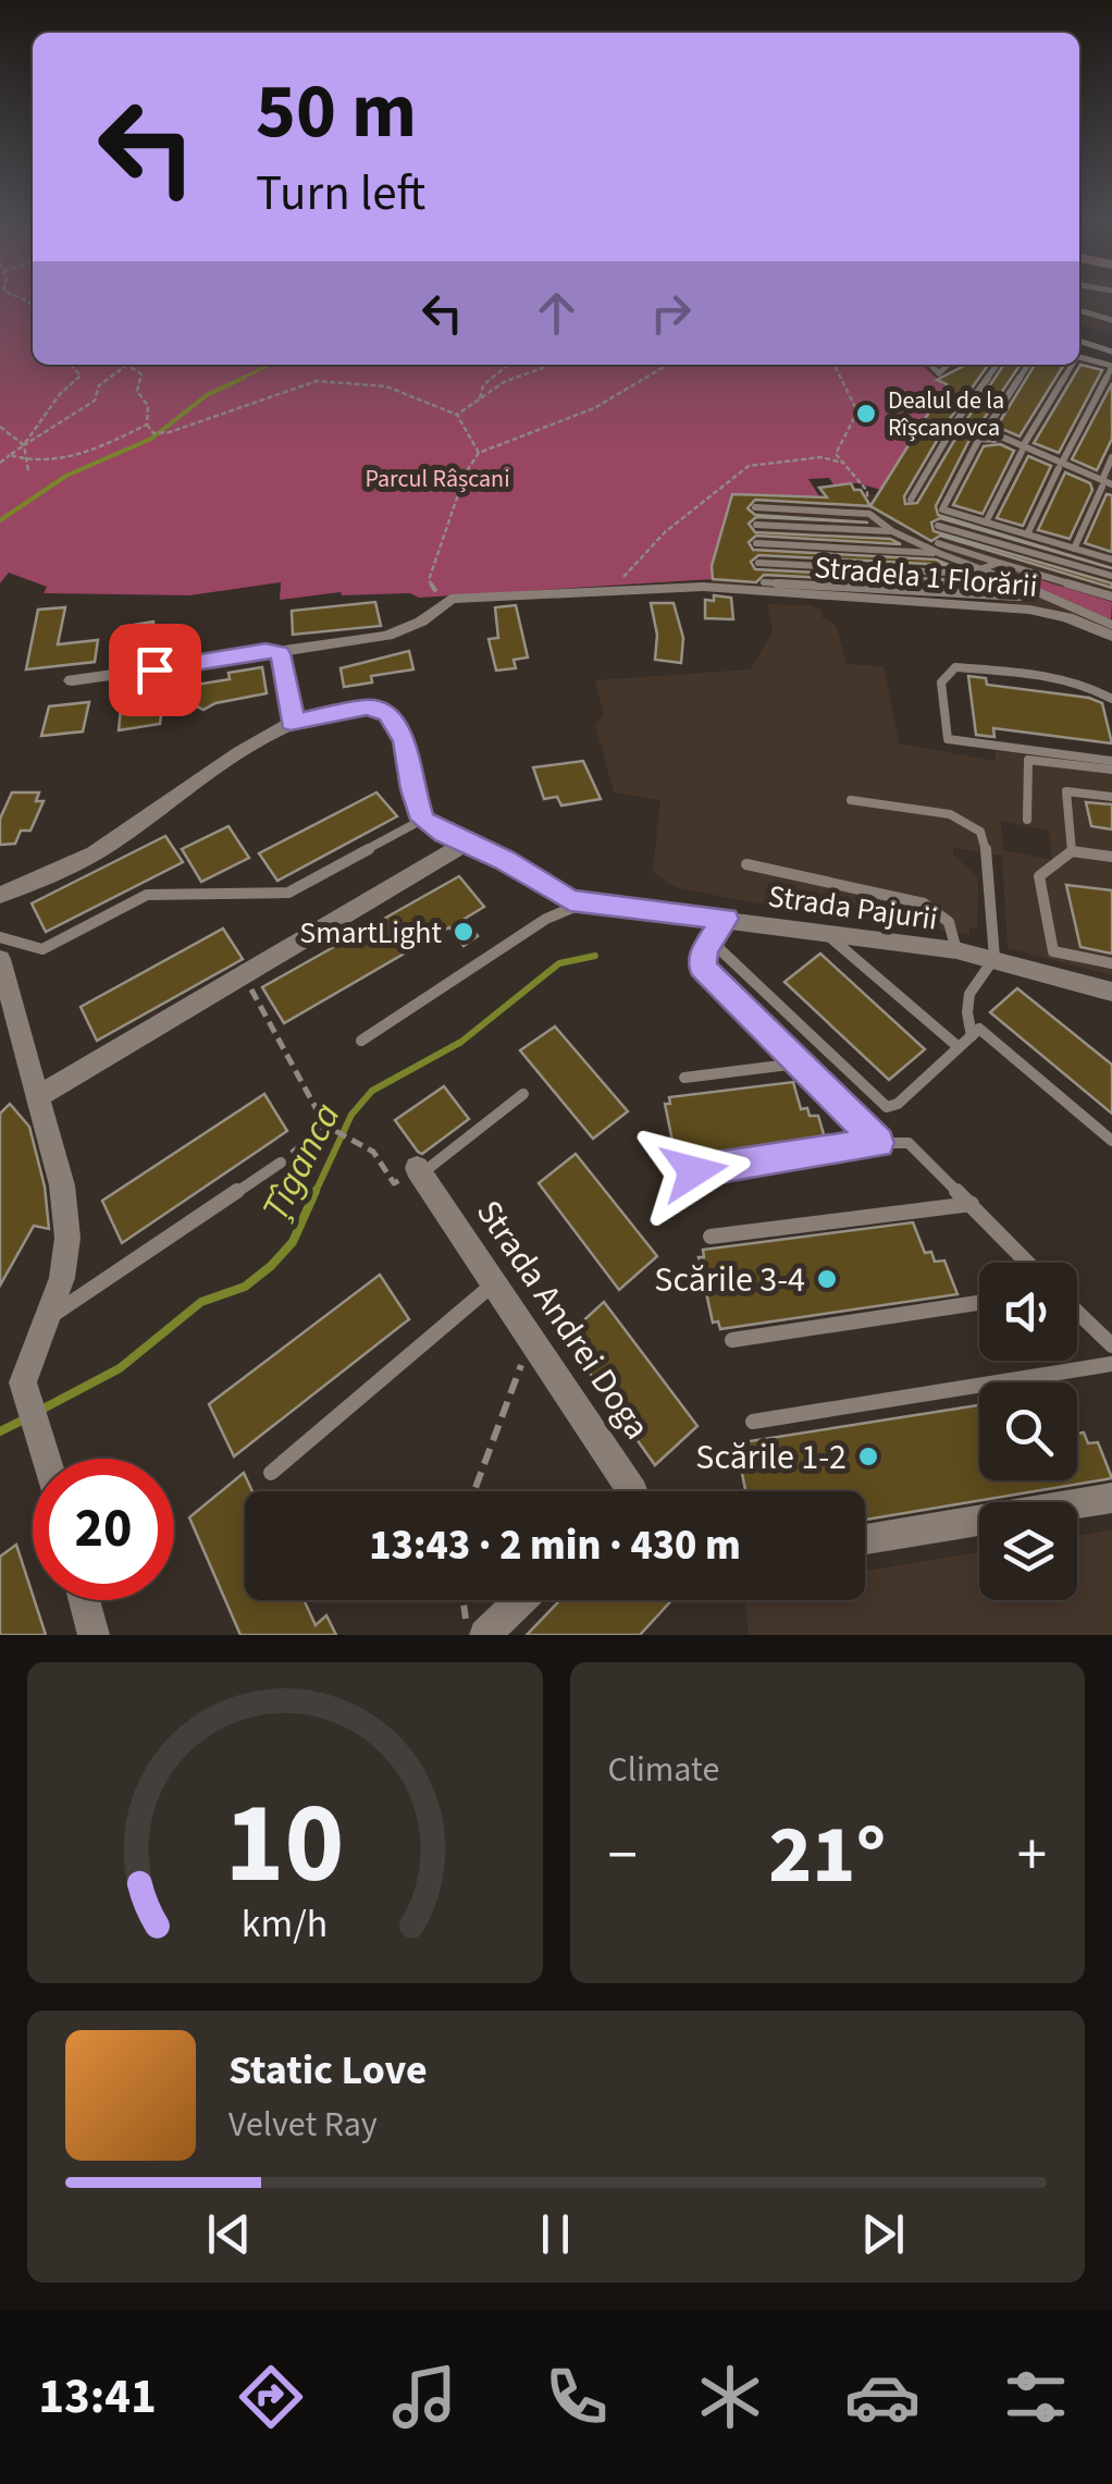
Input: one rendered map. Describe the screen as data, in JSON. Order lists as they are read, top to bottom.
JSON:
{
  "streets": {
    "street": ["Stradela 1 Florării", "Strada Pajurii", "Strada Andrei Doga"]
  },
  "water": ["Țîganca"],
  "parks": ["Parcul Râșcani"],
  "places": [
    "Dealul de la Rîșcanovca",
    "SmartLight",
    "Scările 3-4",
    "Scările 1-2"
  ],
  "page": {
    "turn": ["50 m", "Turn left"],
    "limit": "20",
    "trip": "13:43 · 2 min · 430 m",
    "tile": "Climate",
    "heat": ["−", "21°", "+"],
    "song": ["Static Love", "Velvet Ray"],
    "tabs": "13:41",
    "gauge": ["10", "km/h"]
  }
}
